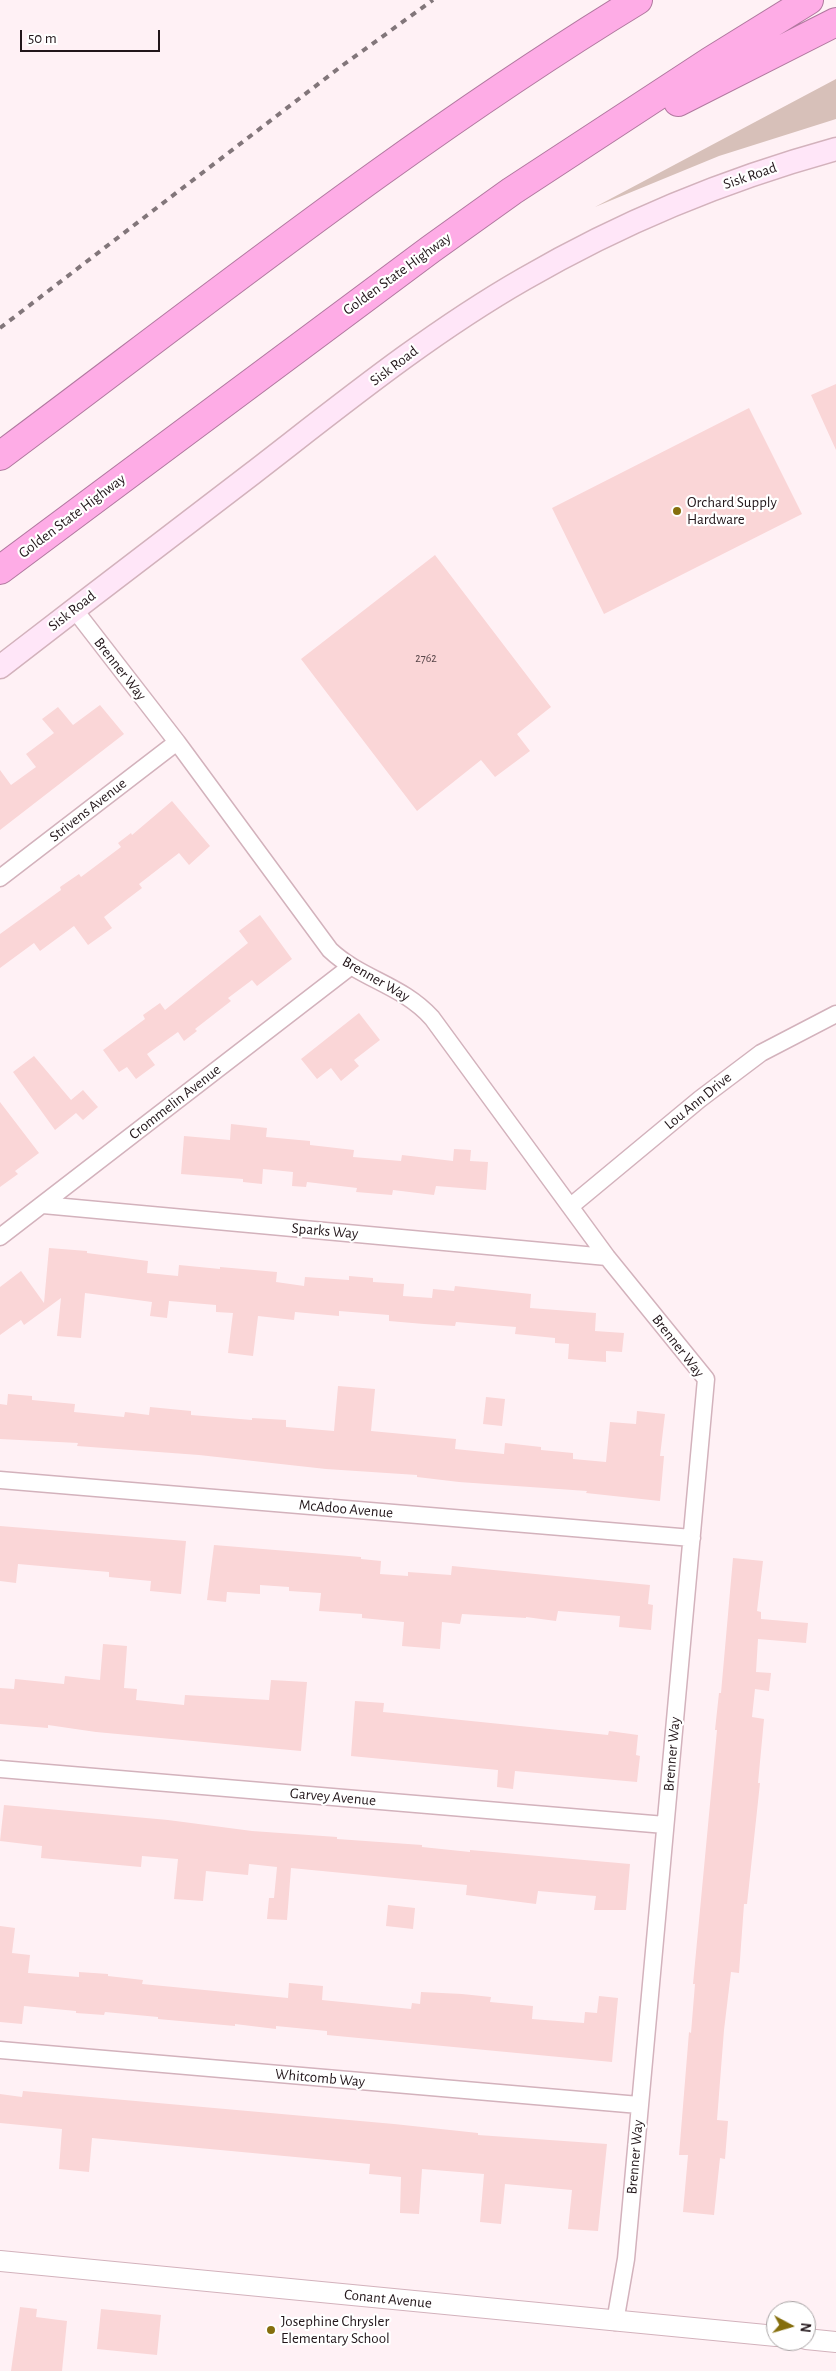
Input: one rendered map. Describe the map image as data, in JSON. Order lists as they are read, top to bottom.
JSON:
{
  "streets": {
    "highway": ["Golden State Highway"],
    "main road": ["Sisk Road"],
    "street": [
      "Brenner Way",
      "Strivens Avenue",
      "Lou Ann Drive",
      "Crommelin Avenue",
      "Sparks Way",
      "McAdoo Avenue",
      "Garvey Avenue",
      "Whitcomb Way",
      "Conant Avenue"
    ]
  },
  "crossings": [
    ["Sisk Road", "Brenner Way"],
    ["Brenner Way", "Strivens Avenue"],
    ["Brenner Way", "Lou Ann Drive"],
    ["Brenner Way", "Crommelin Avenue"],
    ["Brenner Way", "Sparks Way"],
    ["Brenner Way", "McAdoo Avenue"],
    ["Brenner Way", "Garvey Avenue"],
    ["Brenner Way", "Whitcomb Way"],
    ["Brenner Way", "Conant Avenue"],
    ["Crommelin Avenue", "Sparks Way"]
  ],
  "places": ["Orchard Supply Hardware", "Josephine Chrysler Elementary School"],
  "house_numbers": ["2762"],
  "scale_bar": "50 m",
  "north": "right"
}
